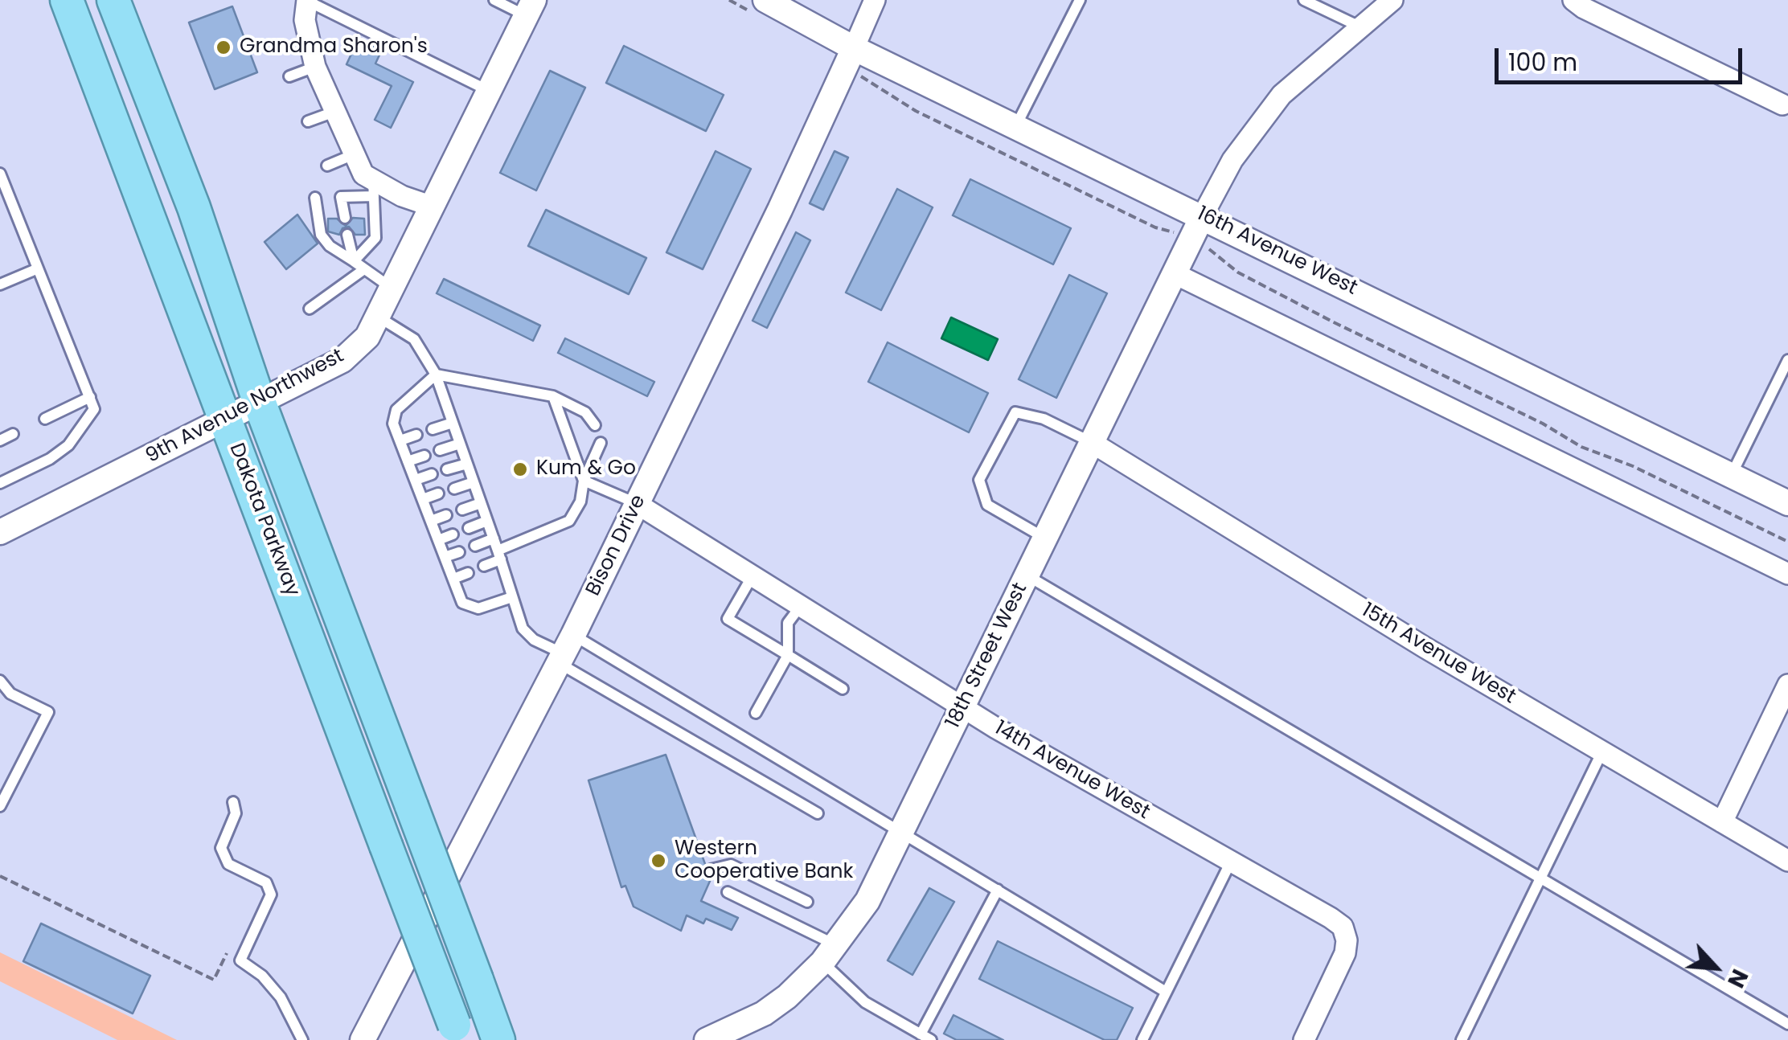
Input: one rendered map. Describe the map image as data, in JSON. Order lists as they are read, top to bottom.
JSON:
{
  "streets": {
    "highway": ["Dakota Parkway"],
    "street": [
      "16th Avenue West",
      "9th Avenue Northwest",
      "Bison Drive",
      "15th Avenue West",
      "18th Street West",
      "14th Avenue West"
    ]
  },
  "crossings": [
    ["16th Avenue West", "Bison Drive"],
    ["16th Avenue West", "18th Street West"],
    ["9th Avenue Northwest", "Dakota Parkway"],
    ["Bison Drive", "14th Avenue West"],
    ["15th Avenue West", "18th Street West"],
    ["18th Street West", "14th Avenue West"]
  ],
  "places": ["Grandma Sharon's", "Kum & Go", "Western Cooperative Bank"],
  "scale_bar": "100 m",
  "north": "bottom right"
}
